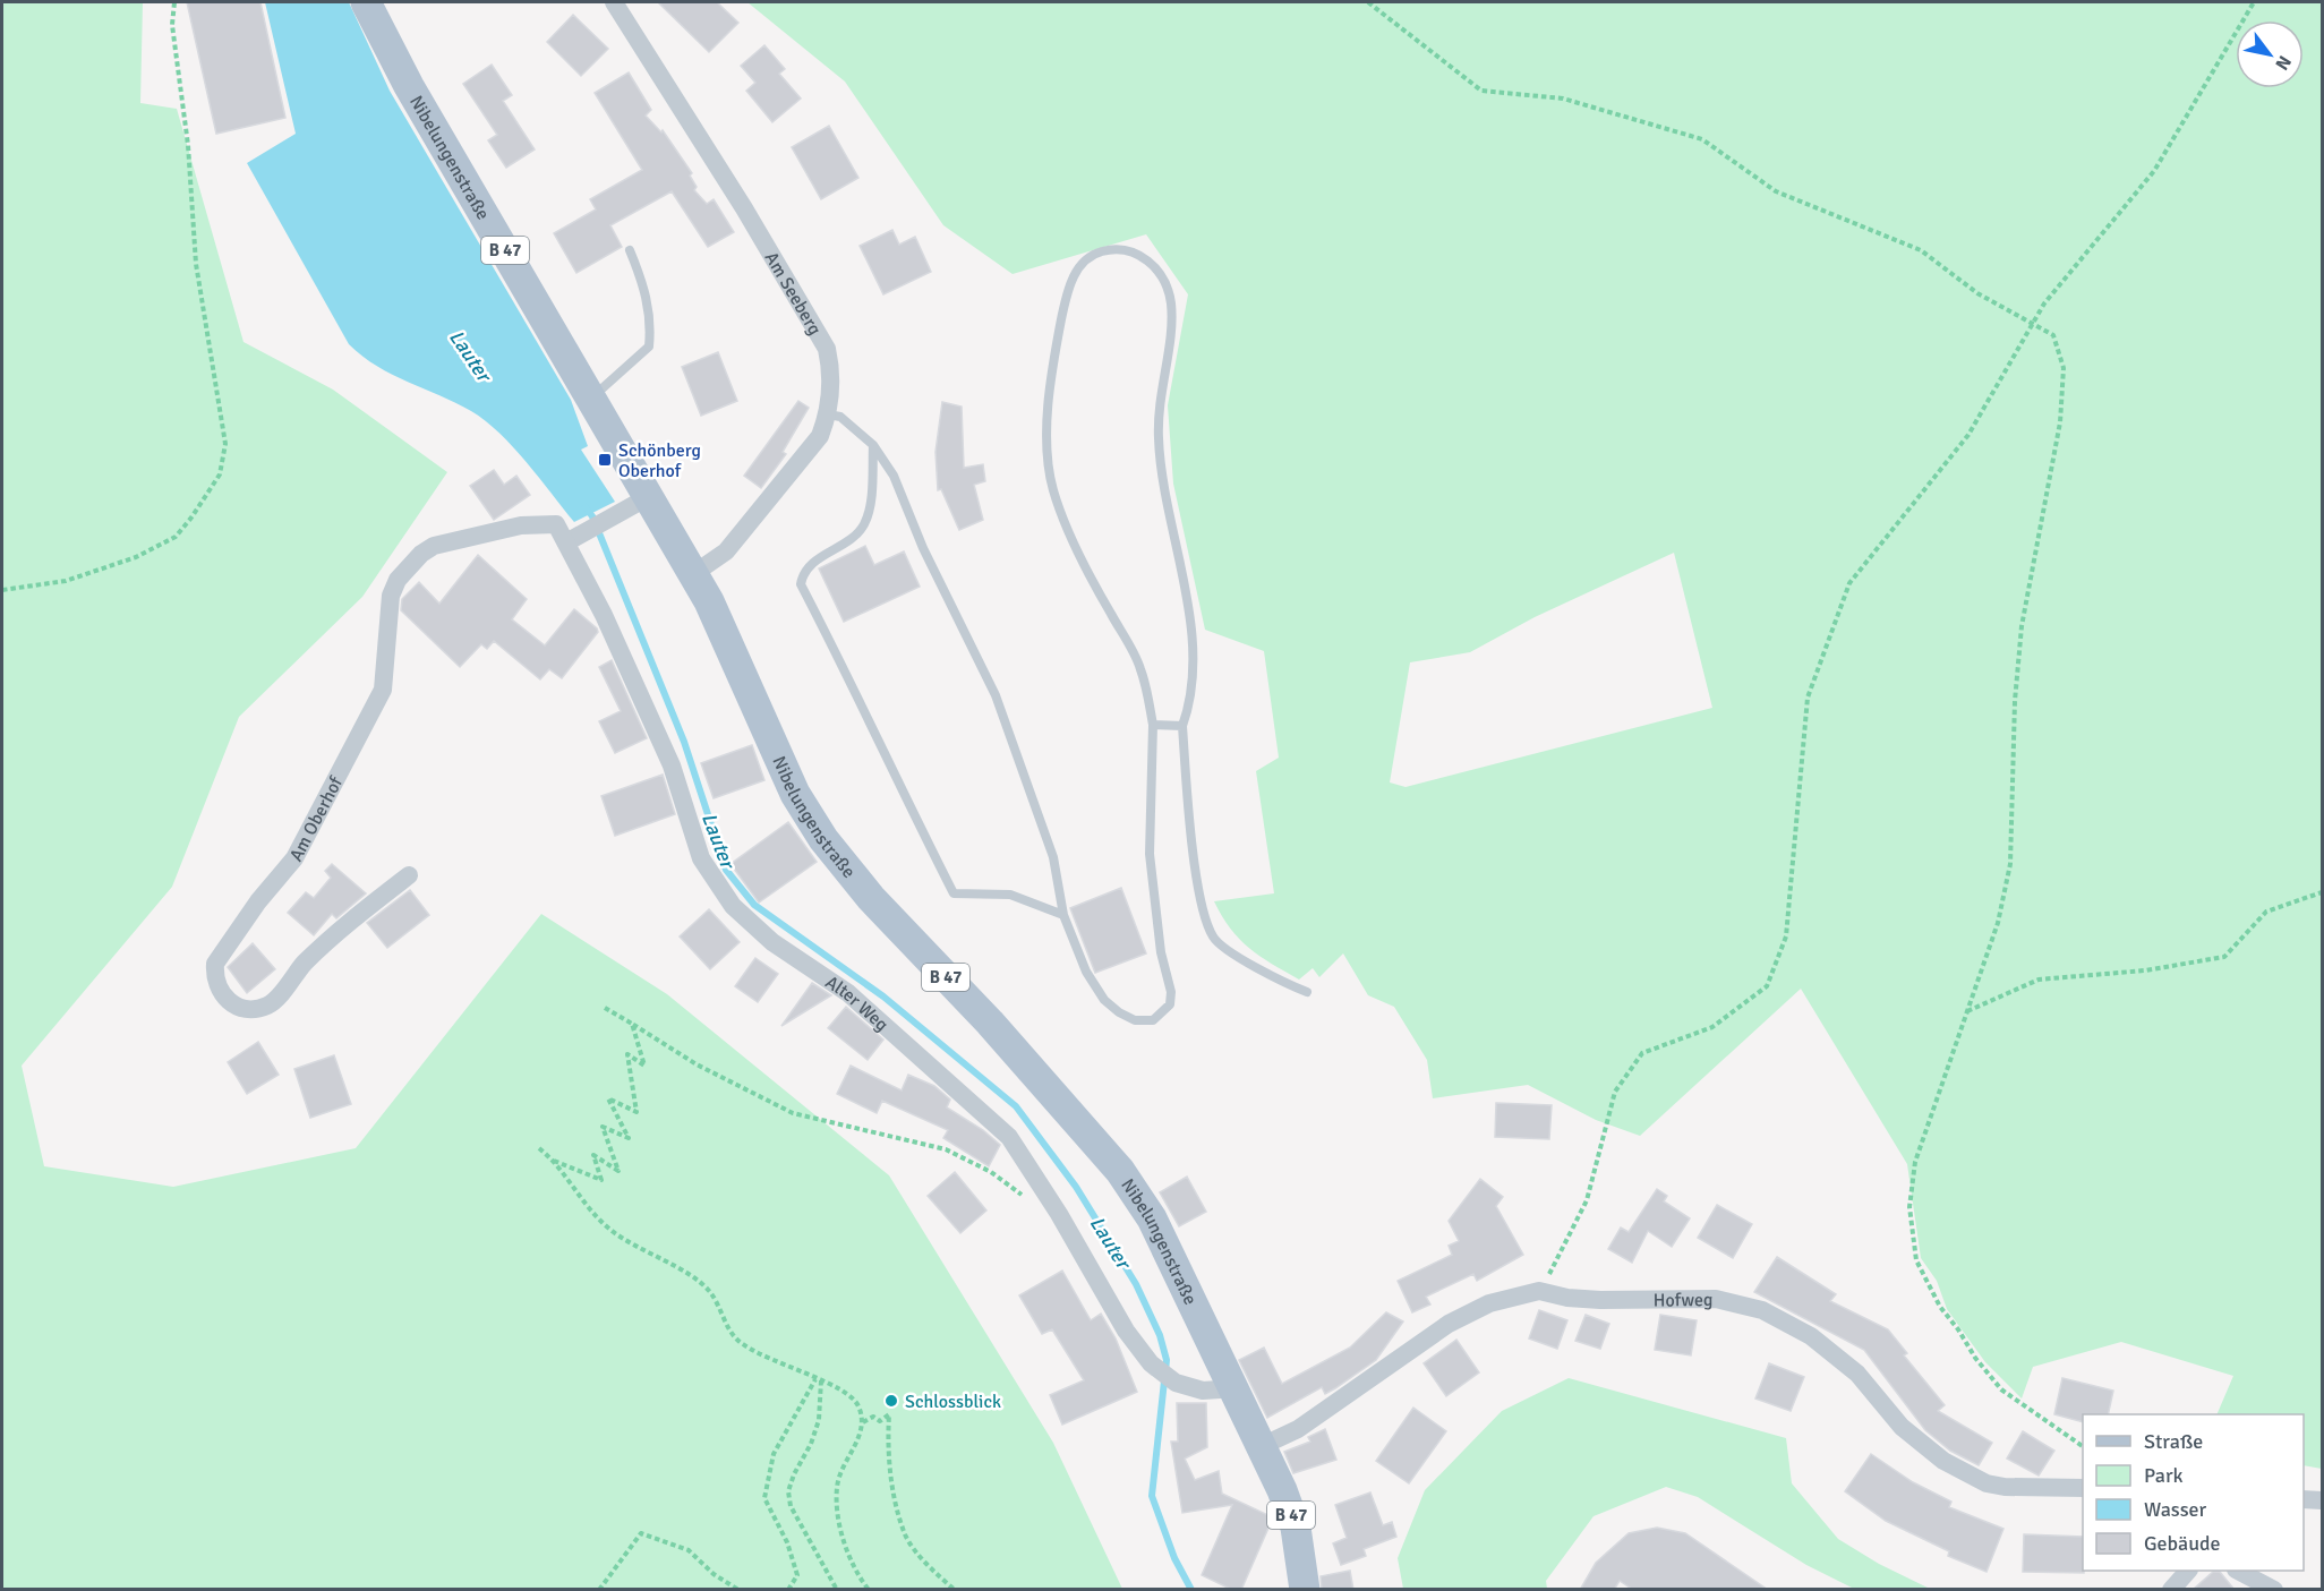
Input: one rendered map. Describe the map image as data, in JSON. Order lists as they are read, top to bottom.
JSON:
{
  "streets": {
    "main road": ["Nibelungenstraße", "B 47"],
    "street": [
      "Am Seeberg",
      "Am Oberhof",
      "Alter Weg",
      "Hofweg"
    ]
  },
  "crossings": [
    ["Nibelungenstraße", "Am Seeberg"],
    ["Nibelungenstraße", "Alter Weg"],
    ["Nibelungenstraße", "Hofweg"],
    ["Am Oberhof", "Alter Weg"]
  ],
  "water": ["Lauter"],
  "places": {
    "transit": ["Schönberg Oberhof"],
    "other": ["Schlossblick"]
  },
  "legend": [
    "Straße",
    "Park",
    "Wasser",
    "Gebäude"
  ],
  "north": "bottom right"
}
